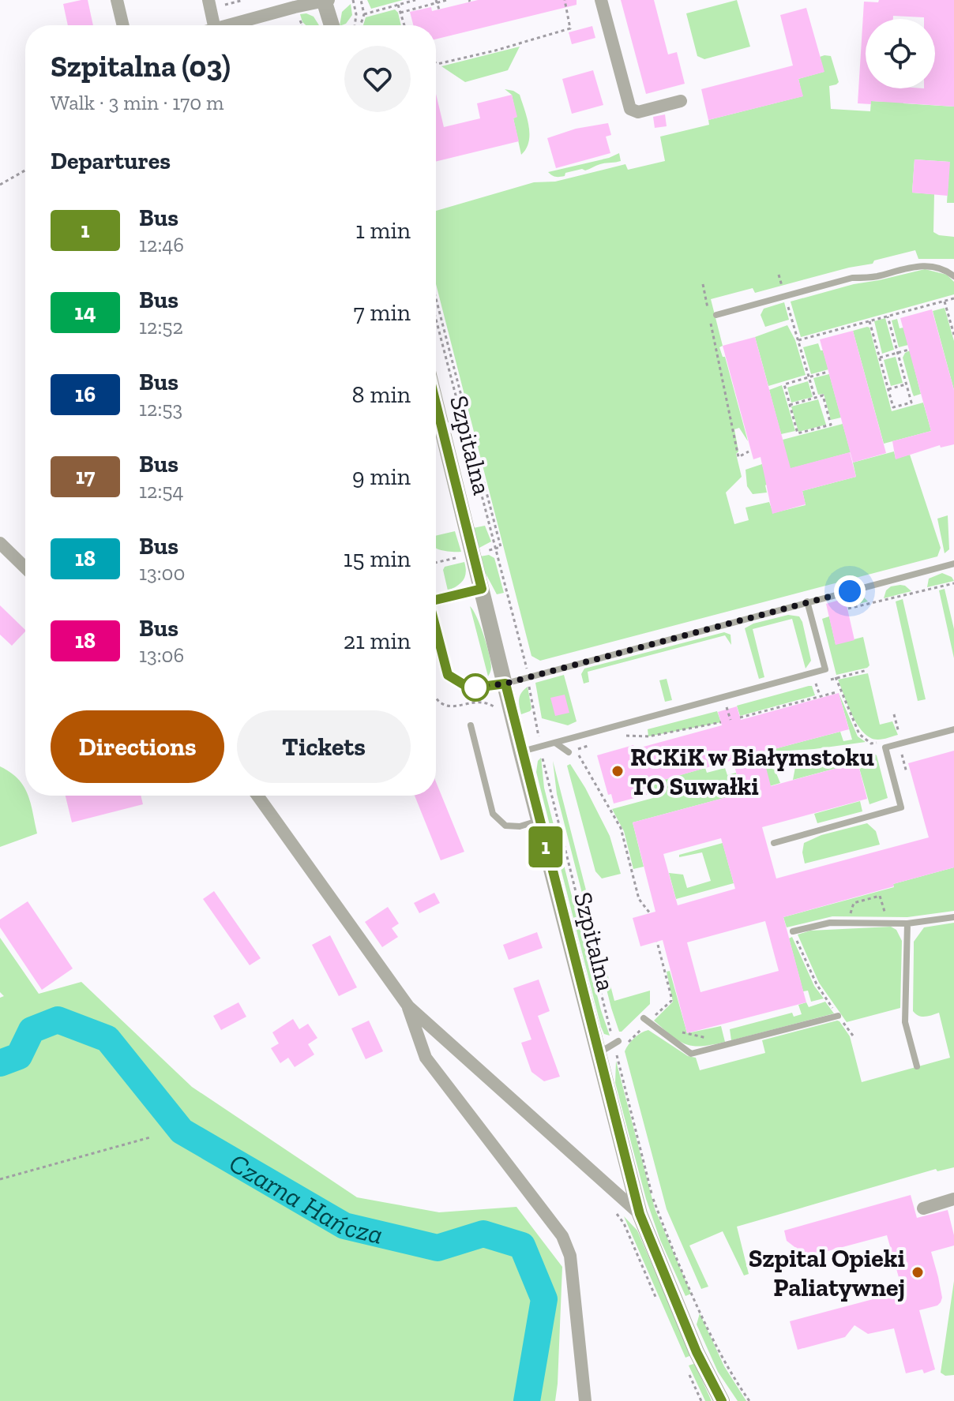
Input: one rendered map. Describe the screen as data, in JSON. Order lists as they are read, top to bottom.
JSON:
{
  "streets": {
    "street": ["Szpitalna"]
  },
  "water": ["Czarna Hańcza"],
  "places": ["RCKiK w Białymstoku TO Suwałki", "Szpital Opieki Paliatywnej"],
  "lines": ["bus line 1"],
  "page": {
    "on_map": "1",
    "heading": [
      ["Szpitalna (03)", "Walk · 3 min · 170 m"],
      "Departures"
    ],
    "list": [
      {
        "mark": "1",
        "name": "Bus",
        "note": "12:46",
        "value": "1 min"
      },
      {
        "mark": "14",
        "name": "Bus",
        "note": "12:52",
        "value": "7 min"
      },
      {
        "mark": "16",
        "name": "Bus",
        "note": "12:53",
        "value": "8 min"
      },
      {
        "mark": "17",
        "name": "Bus",
        "note": "12:54",
        "value": "9 min"
      },
      {
        "mark": "18",
        "name": "Bus",
        "note": "13:00",
        "value": "15 min"
      },
      {
        "mark": "18",
        "name": "Bus",
        "note": "13:06",
        "value": "21 min"
      }
    ],
    "buttons": ["Directions", "Tickets"]
  }
}
